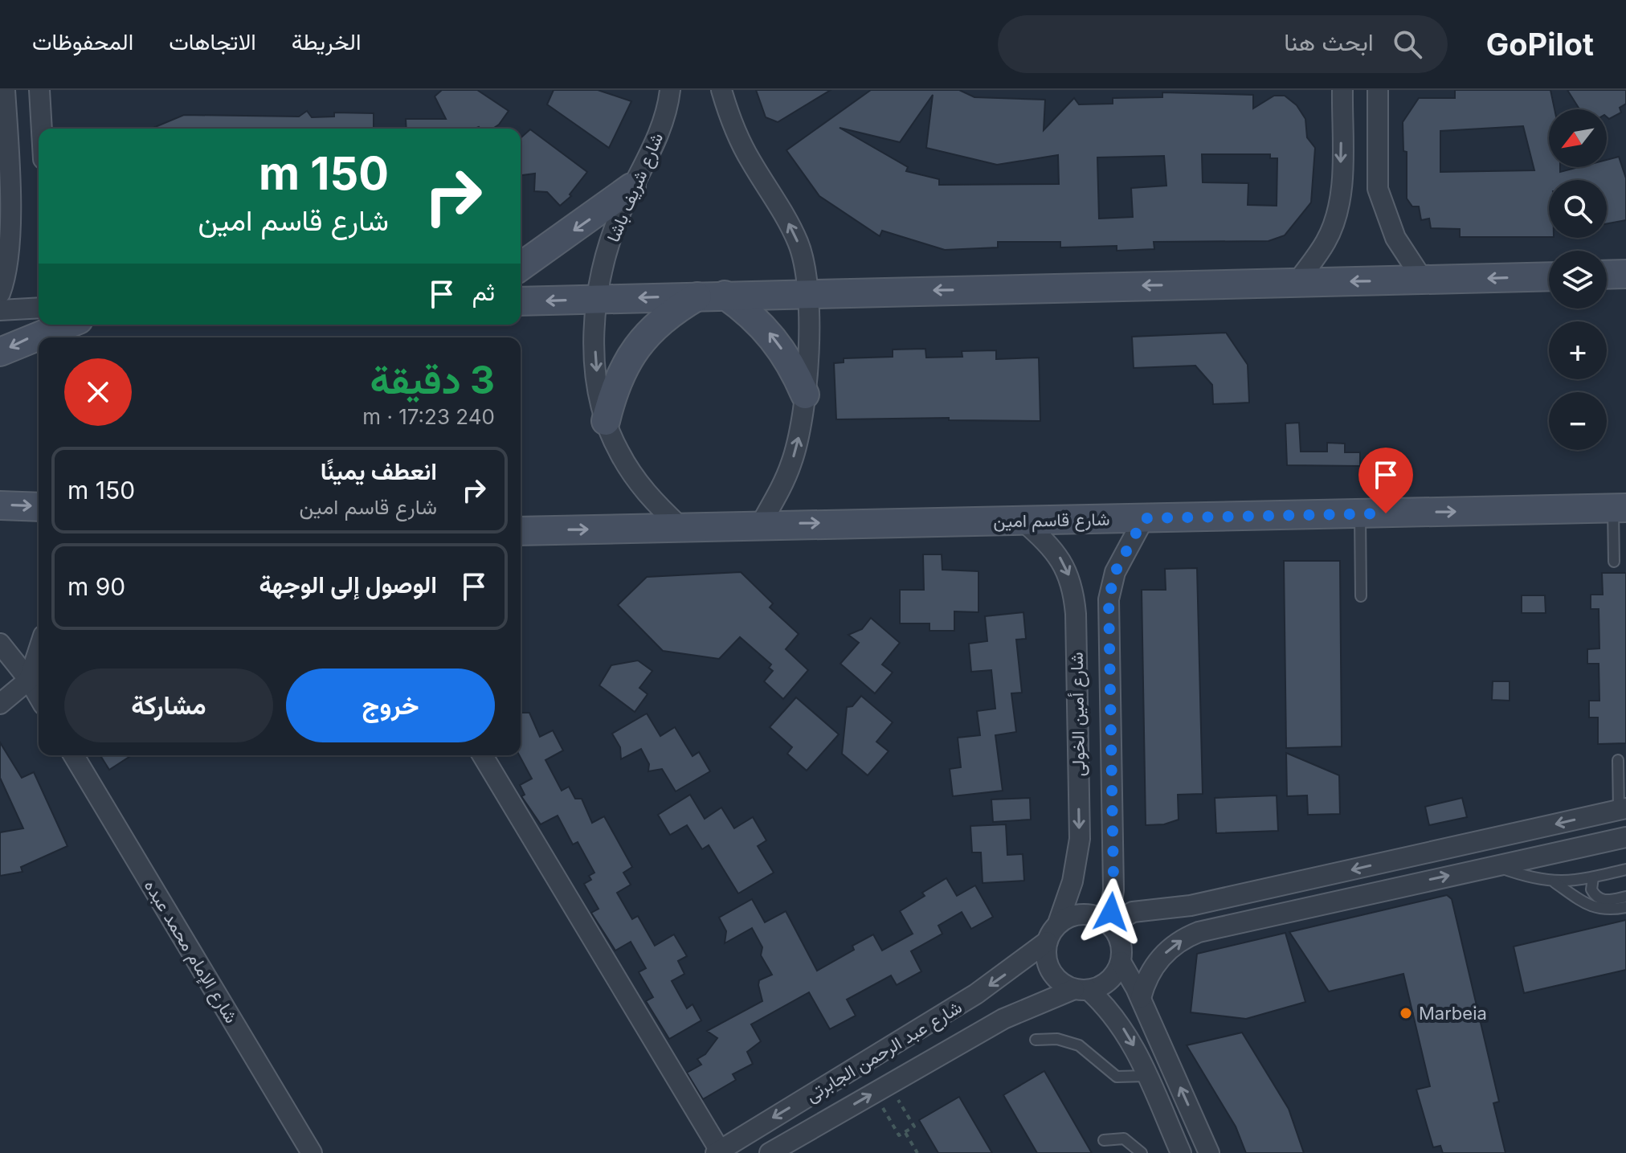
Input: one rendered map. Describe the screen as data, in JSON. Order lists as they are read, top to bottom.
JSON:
{
  "streets": {
    "main road": ["شارع قاسم امين"],
    "street": [
      "شارع شريف باشا",
      "شارع أمين الخولى",
      "شارع الإمام محمد عبده",
      "شارع عبد الرحمن الجابرتى"
    ]
  },
  "crossings": [
    ["شارع شريف باشا", "شارع قاسم امين"],
    ["شارع قاسم امين", "شارع أمين الخولى"],
    ["شارع أمين الخولى", "شارع عبد الرحمن الجابرتى"]
  ],
  "places": ["Marbeia"],
  "north": "bottom left",
  "page": {
    "header": "GoPilot",
    "search": "ابحث هنا",
    "nav": ["الخريطة", "الاتجاهات", "المحفوظات"],
    "map_buttons": ["+", "−"],
    "turn": ["150 m", "شارع قاسم امين"],
    "then": "ثم",
    "heading": ["3 دقيقة", "240 m · 17:23"],
    "list": [
      {
        "name": "انعطف يمينًا",
        "note": "شارع قاسم امين",
        "value": "150 m"
      },
      {
        "name": "الوصول إلى الوجهة",
        "value": "90 m"
      }
    ],
    "buttons": ["خروج", "مشاركة"]
  }
}
